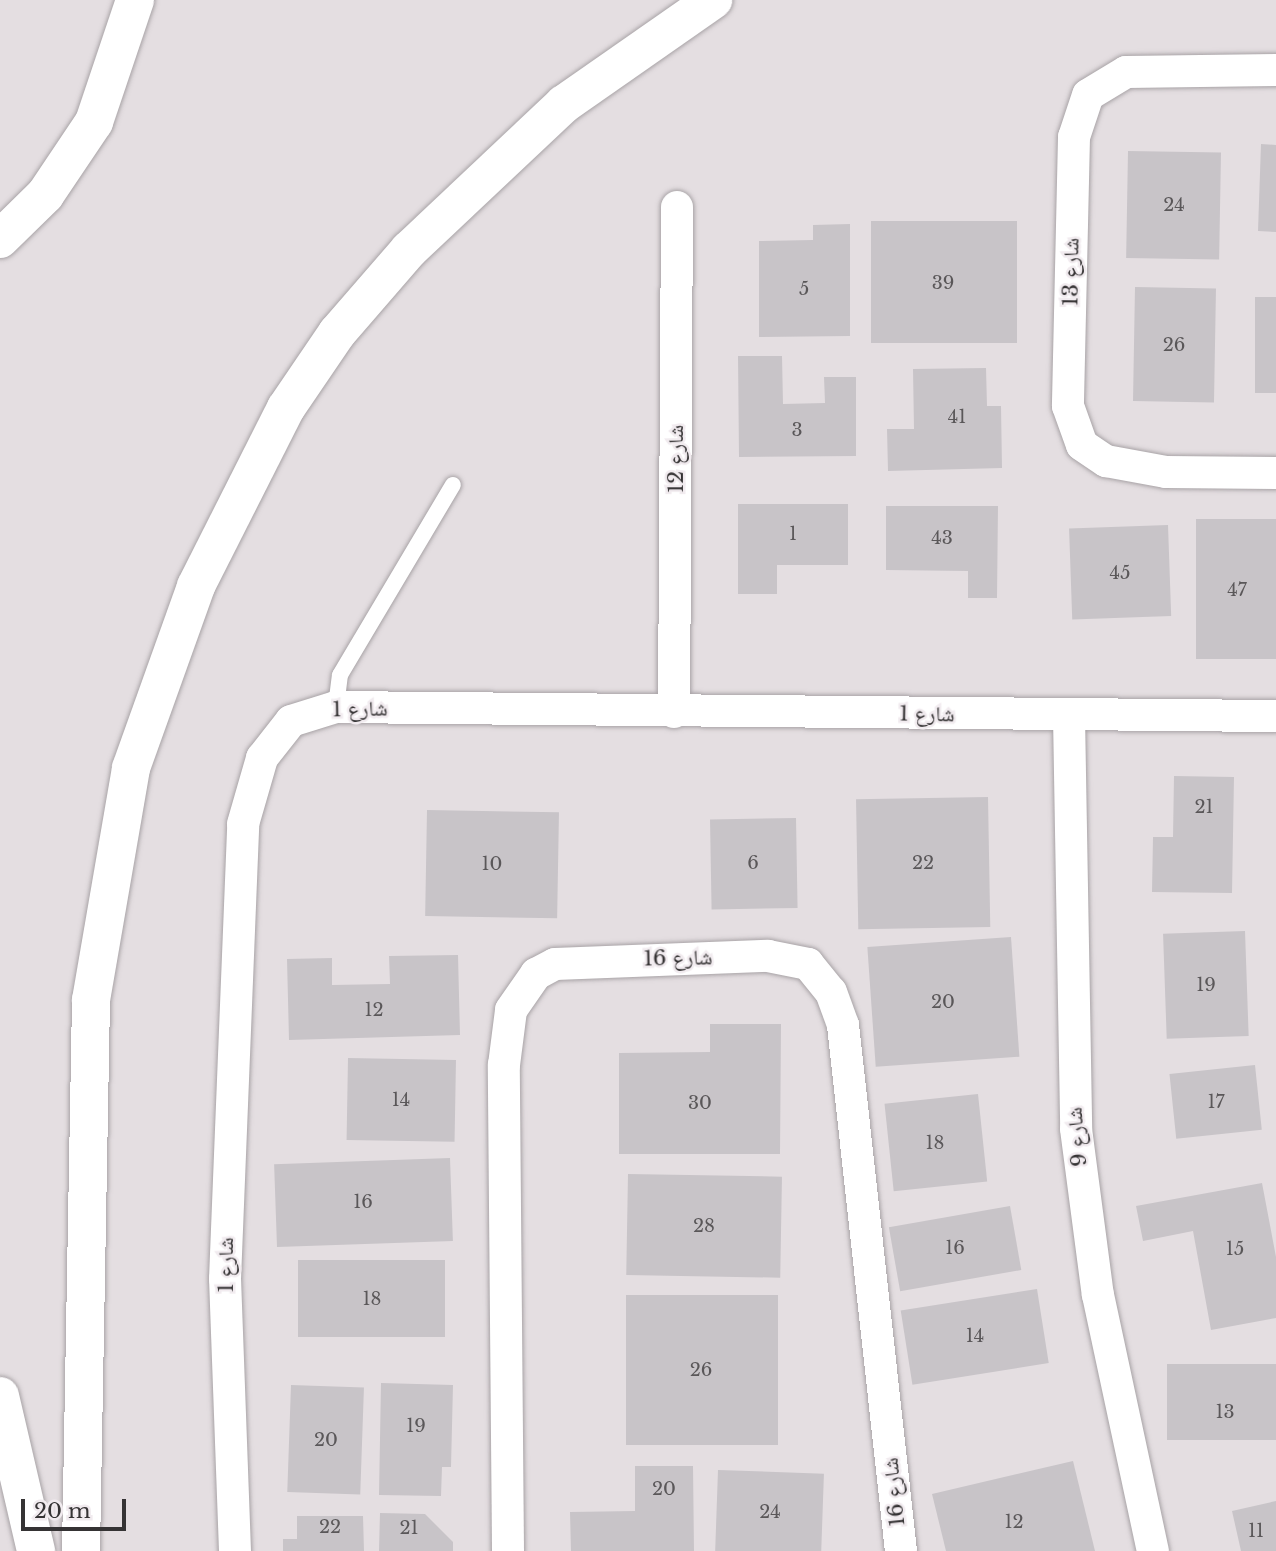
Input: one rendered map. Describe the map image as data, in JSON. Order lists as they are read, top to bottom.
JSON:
{
  "streets": {
    "street": [
      "شارع 13",
      "شارع 12",
      "شارع 1",
      "شارع 16",
      "شارع 9"
    ]
  },
  "crossings": [
    ["شارع 12", "شارع 1"],
    ["شارع 1", "شارع 9"]
  ],
  "house_numbers": [
    "24",
    "39",
    "5",
    "26",
    "41",
    "3",
    "1",
    "43",
    "45",
    "47",
    "21",
    "6",
    "22",
    "10",
    "19",
    "20",
    "12",
    "14",
    "17",
    "30",
    "18",
    "16",
    "28",
    "16",
    "15",
    "18",
    "14",
    "26",
    "13",
    "19",
    "20",
    "20",
    "24",
    "12",
    "22",
    "21",
    "11"
  ],
  "scale_bar": "20 m"
}
